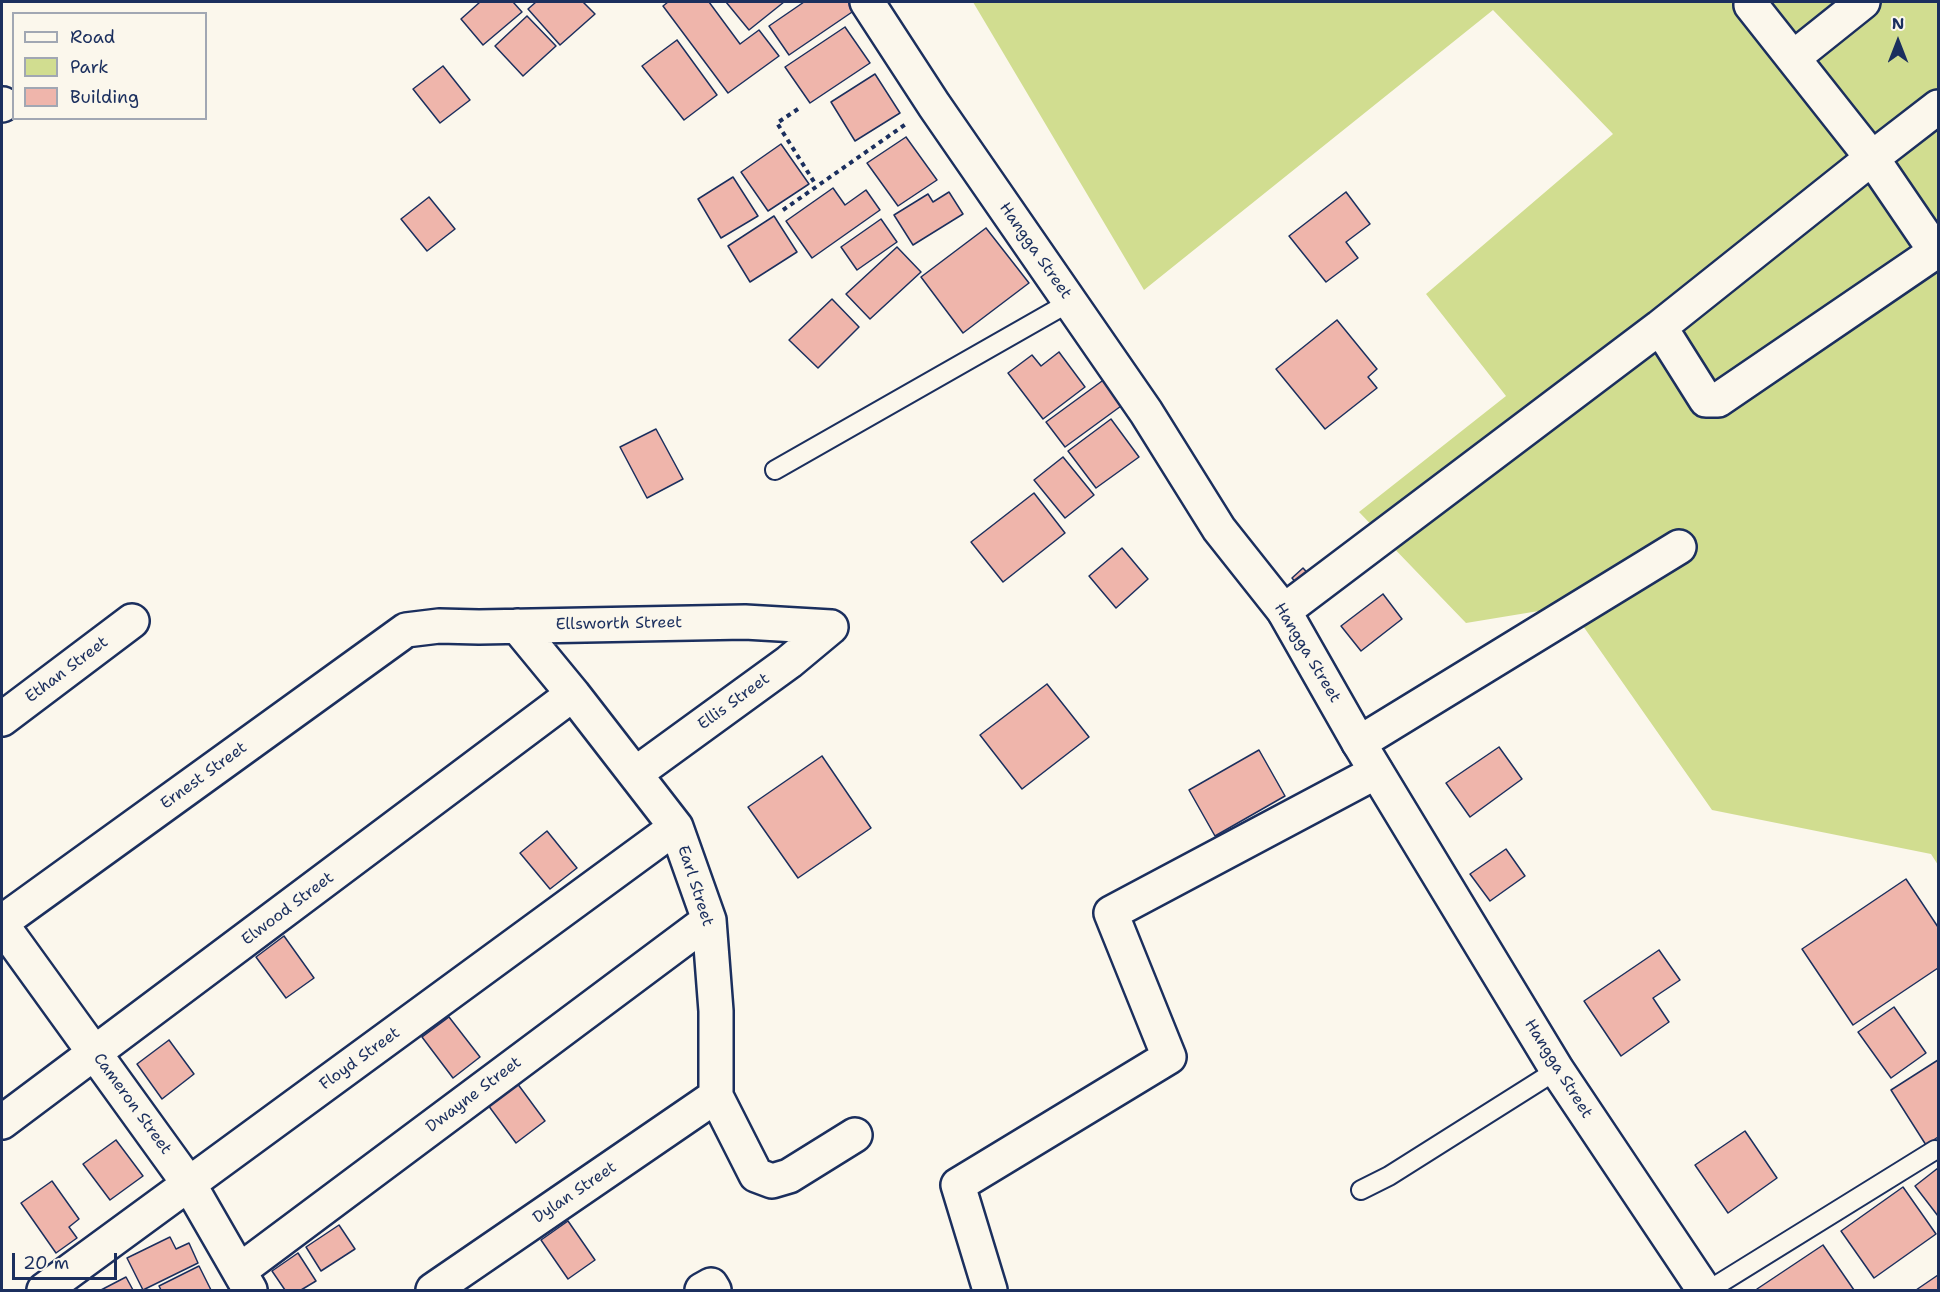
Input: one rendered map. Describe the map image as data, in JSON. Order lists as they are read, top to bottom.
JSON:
{
  "streets": {
    "street": [
      "Hangga Street",
      "Ellsworth Street",
      "Ethan Street",
      "Ellis Street",
      "Ernest Street",
      "Earl Street",
      "Elwood Street",
      "Floyd Street",
      "Dwayne Street",
      "Cameron Street",
      "Dylan Street"
    ]
  },
  "crossings": [
    ["Ellsworth Street", "Ellis Street"],
    ["Ellsworth Street", "Ernest Street"],
    ["Ellsworth Street", "Earl Street"],
    ["Ellis Street", "Earl Street"],
    ["Ernest Street", "Cameron Street"],
    ["Earl Street", "Elwood Street"],
    ["Earl Street", "Floyd Street"],
    ["Earl Street", "Dwayne Street"],
    ["Earl Street", "Dylan Street"],
    ["Elwood Street", "Cameron Street"],
    ["Floyd Street", "Cameron Street"],
    ["Dwayne Street", "Cameron Street"]
  ],
  "legend": ["Road", "Park", "Building"],
  "scale_bar": "20 m",
  "north": "top"
}
